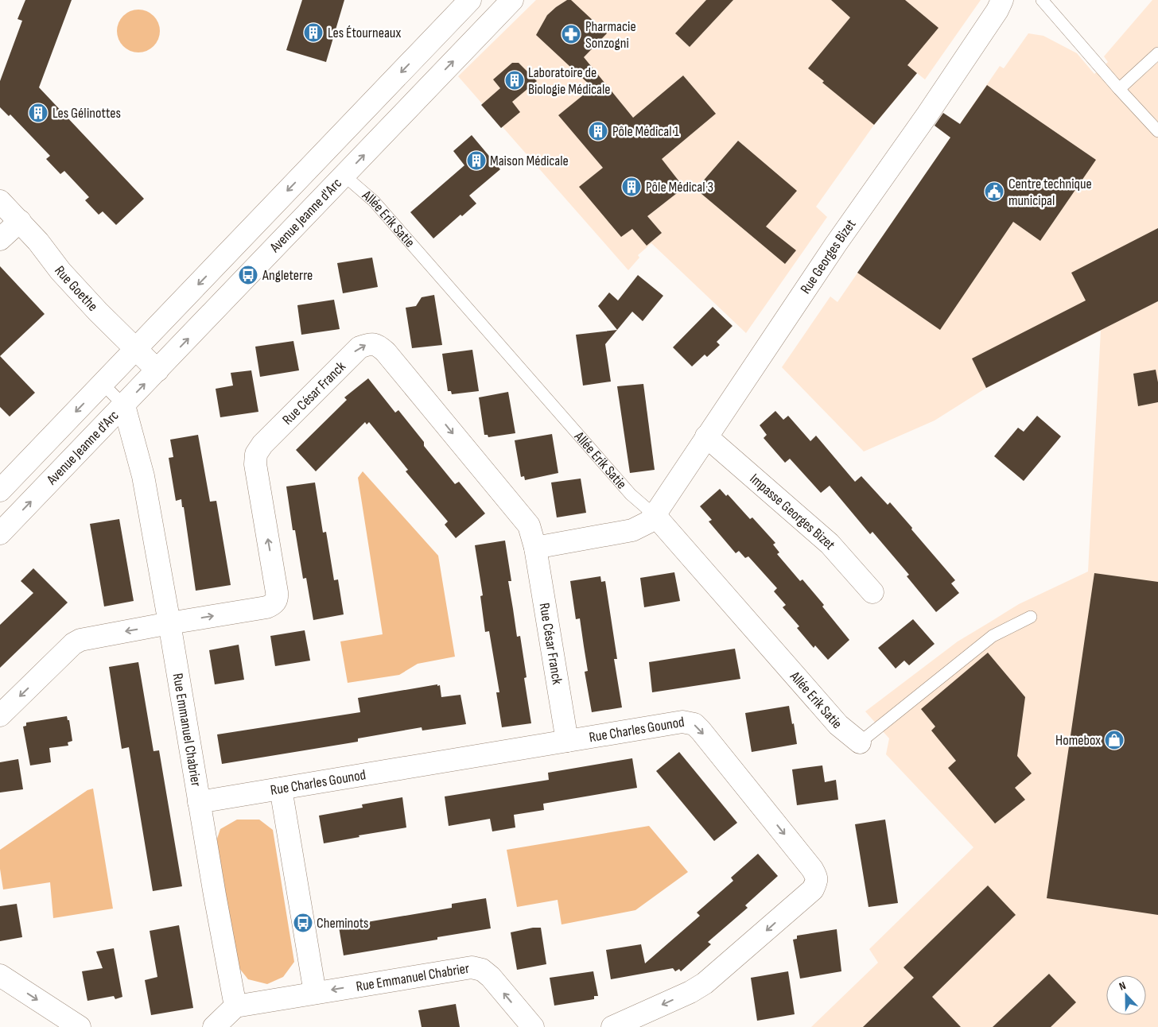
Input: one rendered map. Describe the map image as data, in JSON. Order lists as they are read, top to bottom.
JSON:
{
  "streets": {
    "street": [
      "Avenue Jeanne d'Arc",
      "Allée Erik Satie",
      "Rue Georges Bizet",
      "Rue Goethe",
      "Rue César Franck",
      "Impasse Georges Bizet",
      "Rue Emmanuel Chabrier",
      "Rue Charles Gounod"
    ]
  },
  "crossings": [
    ["Avenue Jeanne d'Arc", "Allée Erik Satie"],
    ["Avenue Jeanne d'Arc", "Rue Goethe"],
    ["Avenue Jeanne d'Arc", "Rue Emmanuel Chabrier"],
    ["Allée Erik Satie", "Rue Georges Bizet"],
    ["Rue Georges Bizet", "Impasse Georges Bizet"],
    ["Rue César Franck", "Rue Emmanuel Chabrier"],
    ["Rue César Franck", "Rue Charles Gounod"],
    ["Rue Emmanuel Chabrier", "Rue Charles Gounod"]
  ],
  "places": {
    "building": [
      "Les Étourneaux",
      "Laboratoire de Biologie Médicale",
      "Les Gélinottes",
      "Pôle Médical 1",
      "Maison Médicale",
      "Pôle Médical 3"
    ],
    "pharmacy": ["Pharmacie Sonzogni"],
    "public building": ["Centre technique municipal"],
    "bus stop": ["Angleterre", "Cheminots"],
    "shop": ["Homebox"]
  },
  "north": "top"
}
